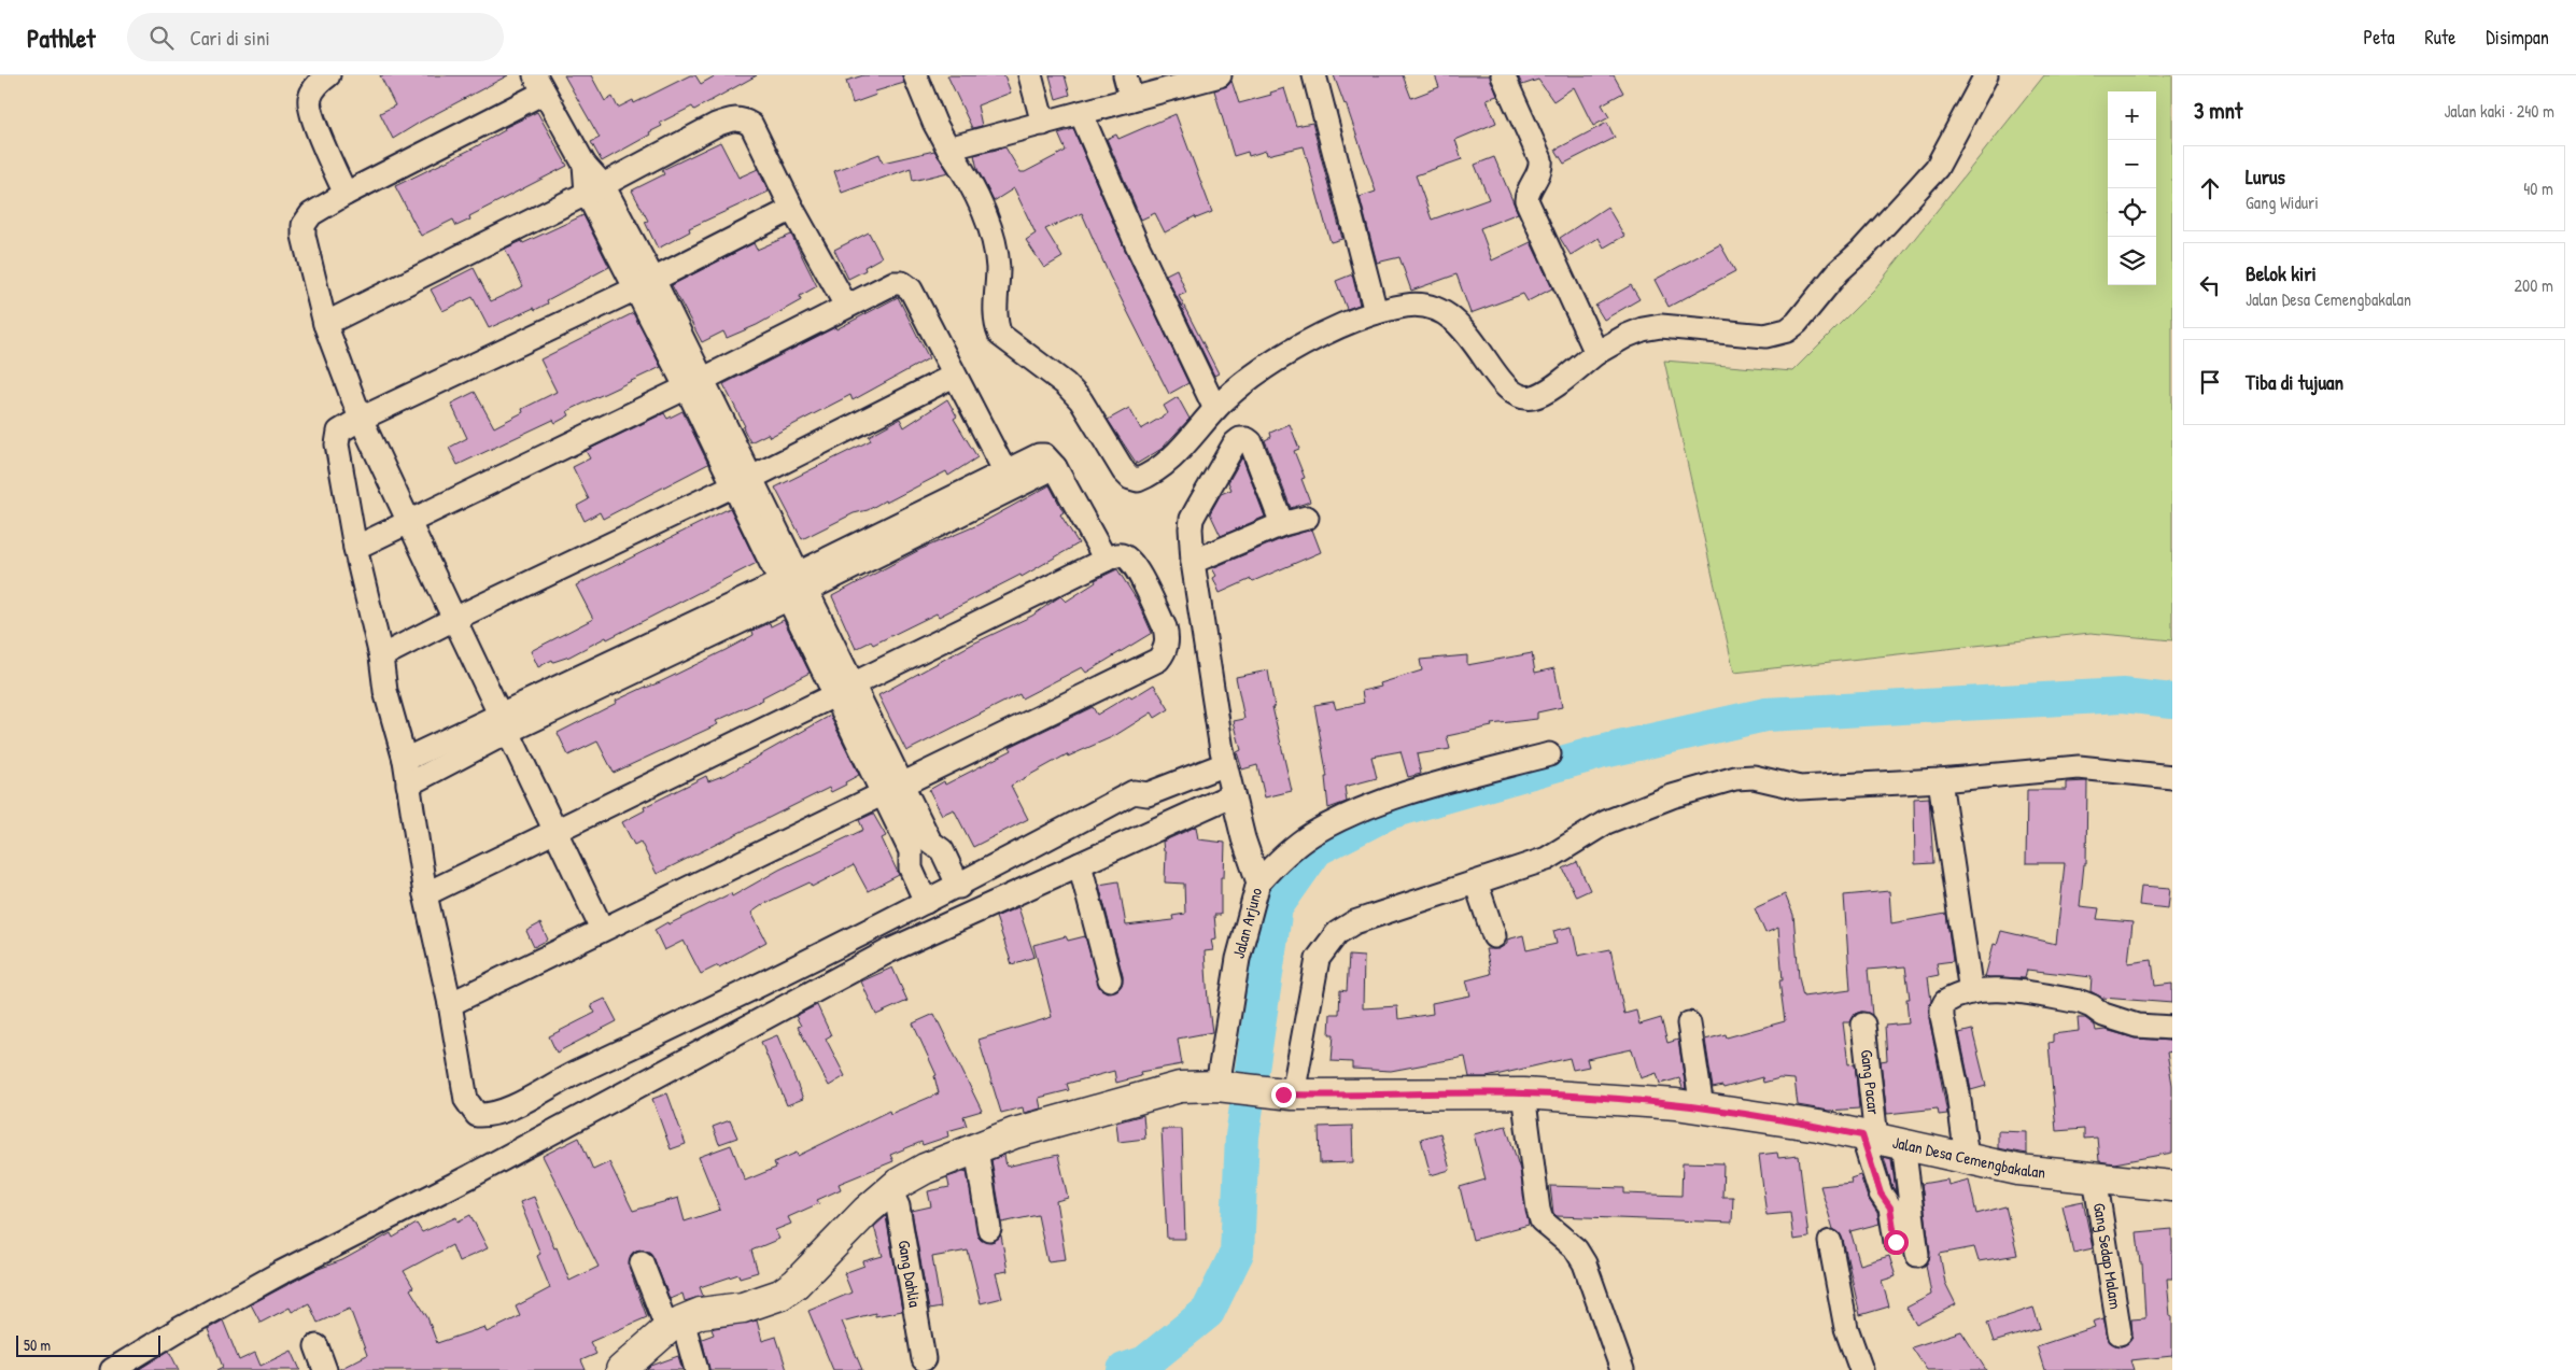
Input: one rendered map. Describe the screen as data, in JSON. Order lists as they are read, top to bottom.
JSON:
{
  "streets": {
    "street": [
      "Jalan Arjuno",
      "Gang Pacar",
      "Jalan Desa Cemengbakalan",
      "Gang Sedap Malam",
      "Gang Dahlia"
    ]
  },
  "crossings": [
    ["Jalan Arjuno", "Jalan Desa Cemengbakalan"],
    ["Gang Pacar", "Jalan Desa Cemengbakalan"],
    ["Jalan Desa Cemengbakalan", "Gang Sedap Malam"],
    ["Jalan Desa Cemengbakalan", "Gang Dahlia"]
  ],
  "scale_bar": "50 m",
  "page": {
    "header": "Pathlet",
    "search": "Cari di sini",
    "nav": ["Peta", "Rute", "Disimpan"],
    "heading": ["3 mnt", "Jalan kaki · 240 m"],
    "map_buttons": ["+", "−"],
    "list": [
      ["Lurus", "Gang Widuri", "40 m"],
      ["Belok kiri", "Jalan Desa Cemengbakalan", "200 m"],
      "Tiba di tujuan"
    ],
    "scale": "50 m"
  }
}
